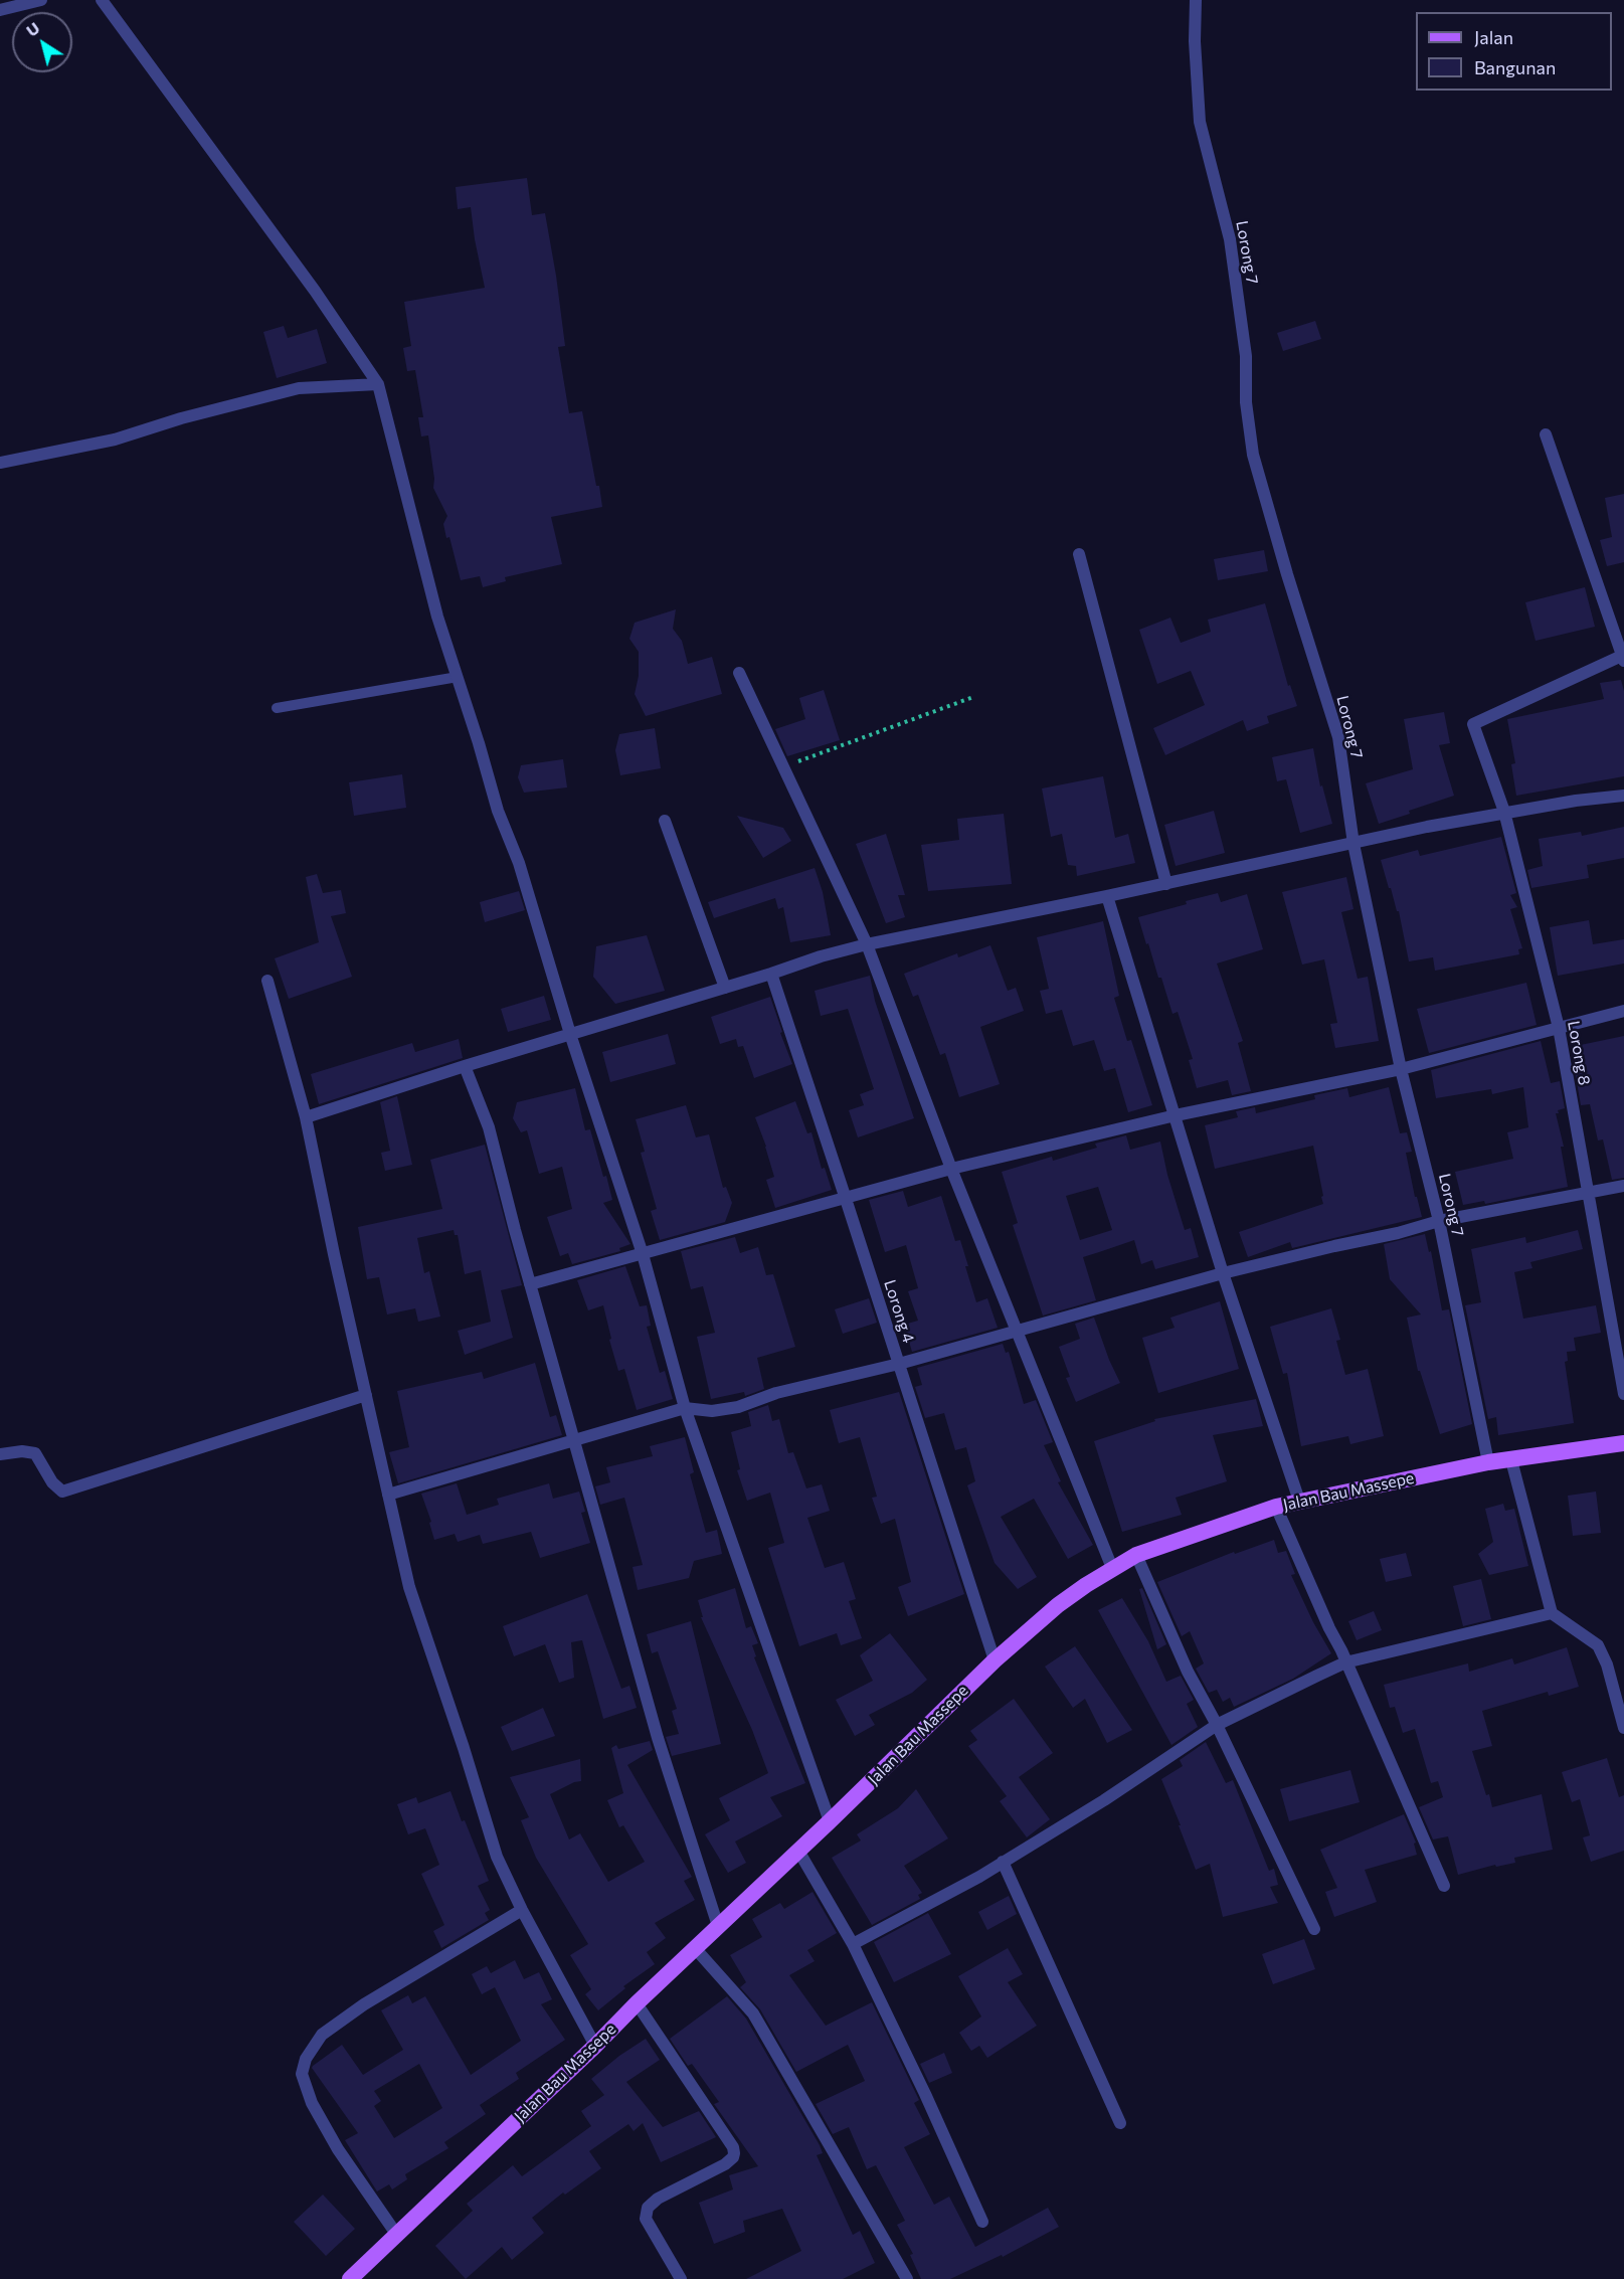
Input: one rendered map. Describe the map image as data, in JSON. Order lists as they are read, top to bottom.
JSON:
{
  "streets": {
    "main road": ["Jalan Bau Massepe"],
    "street": ["Lorong 7", "Lorong 8", "Lorong 4"]
  },
  "crossings": [
    ["Lorong 7", "Jalan Bau Massepe"],
    ["Lorong 4", "Jalan Bau Massepe"]
  ],
  "legend": ["Jalan", "Bangunan"],
  "north": "top left"
}
